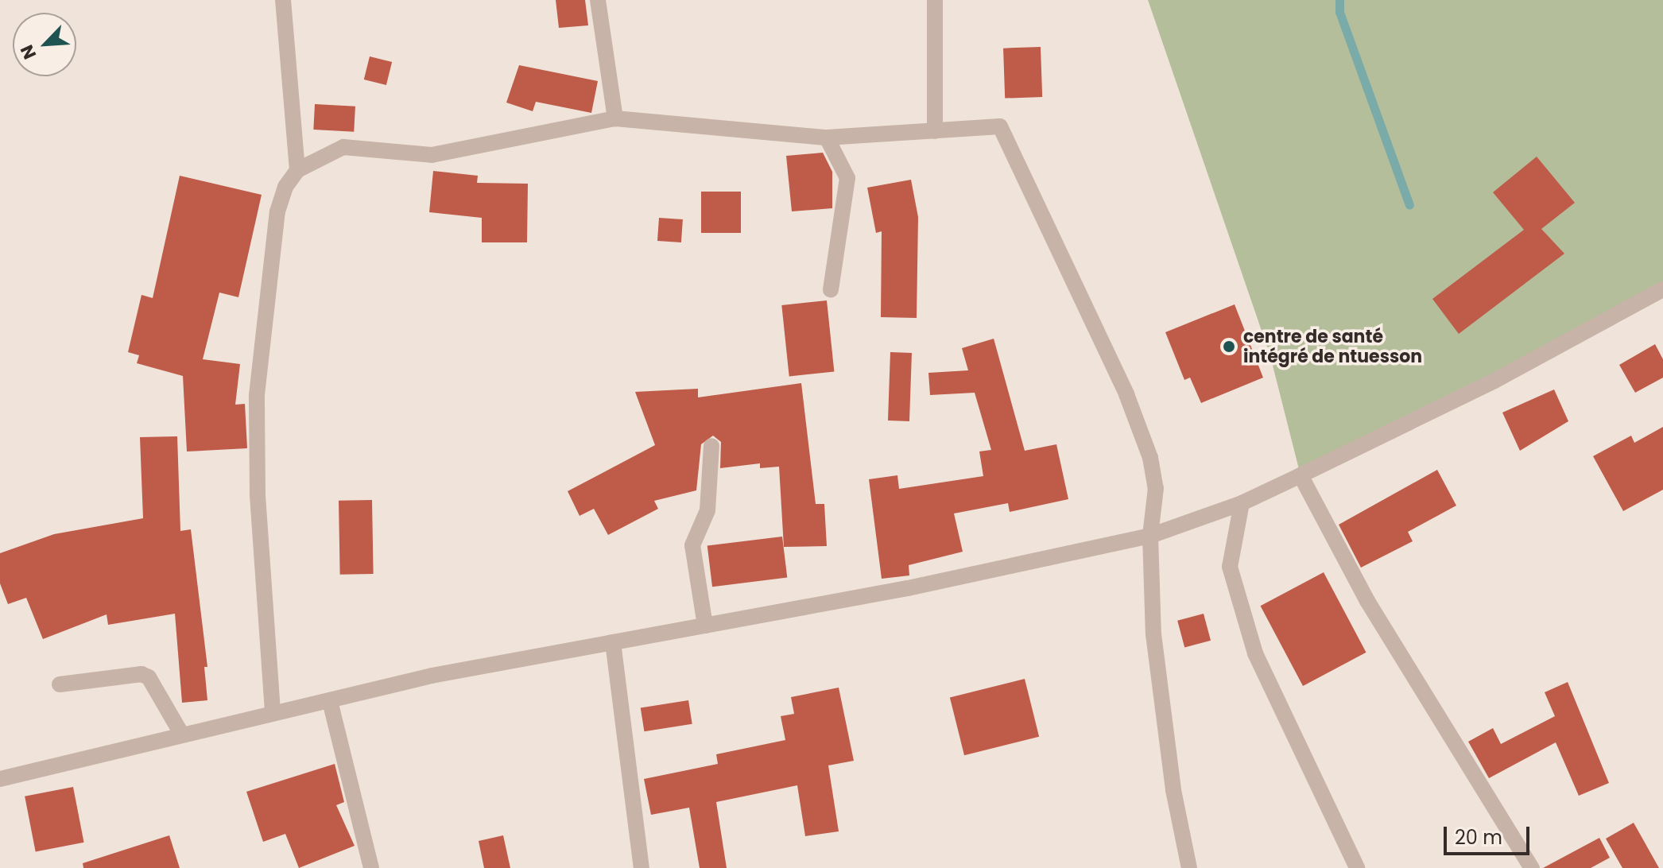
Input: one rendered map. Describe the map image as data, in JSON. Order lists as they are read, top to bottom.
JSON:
{
  "places": ["centre de santé intégré de ntuesson"],
  "scale_bar": "20 m",
  "north": "bottom left"
}
